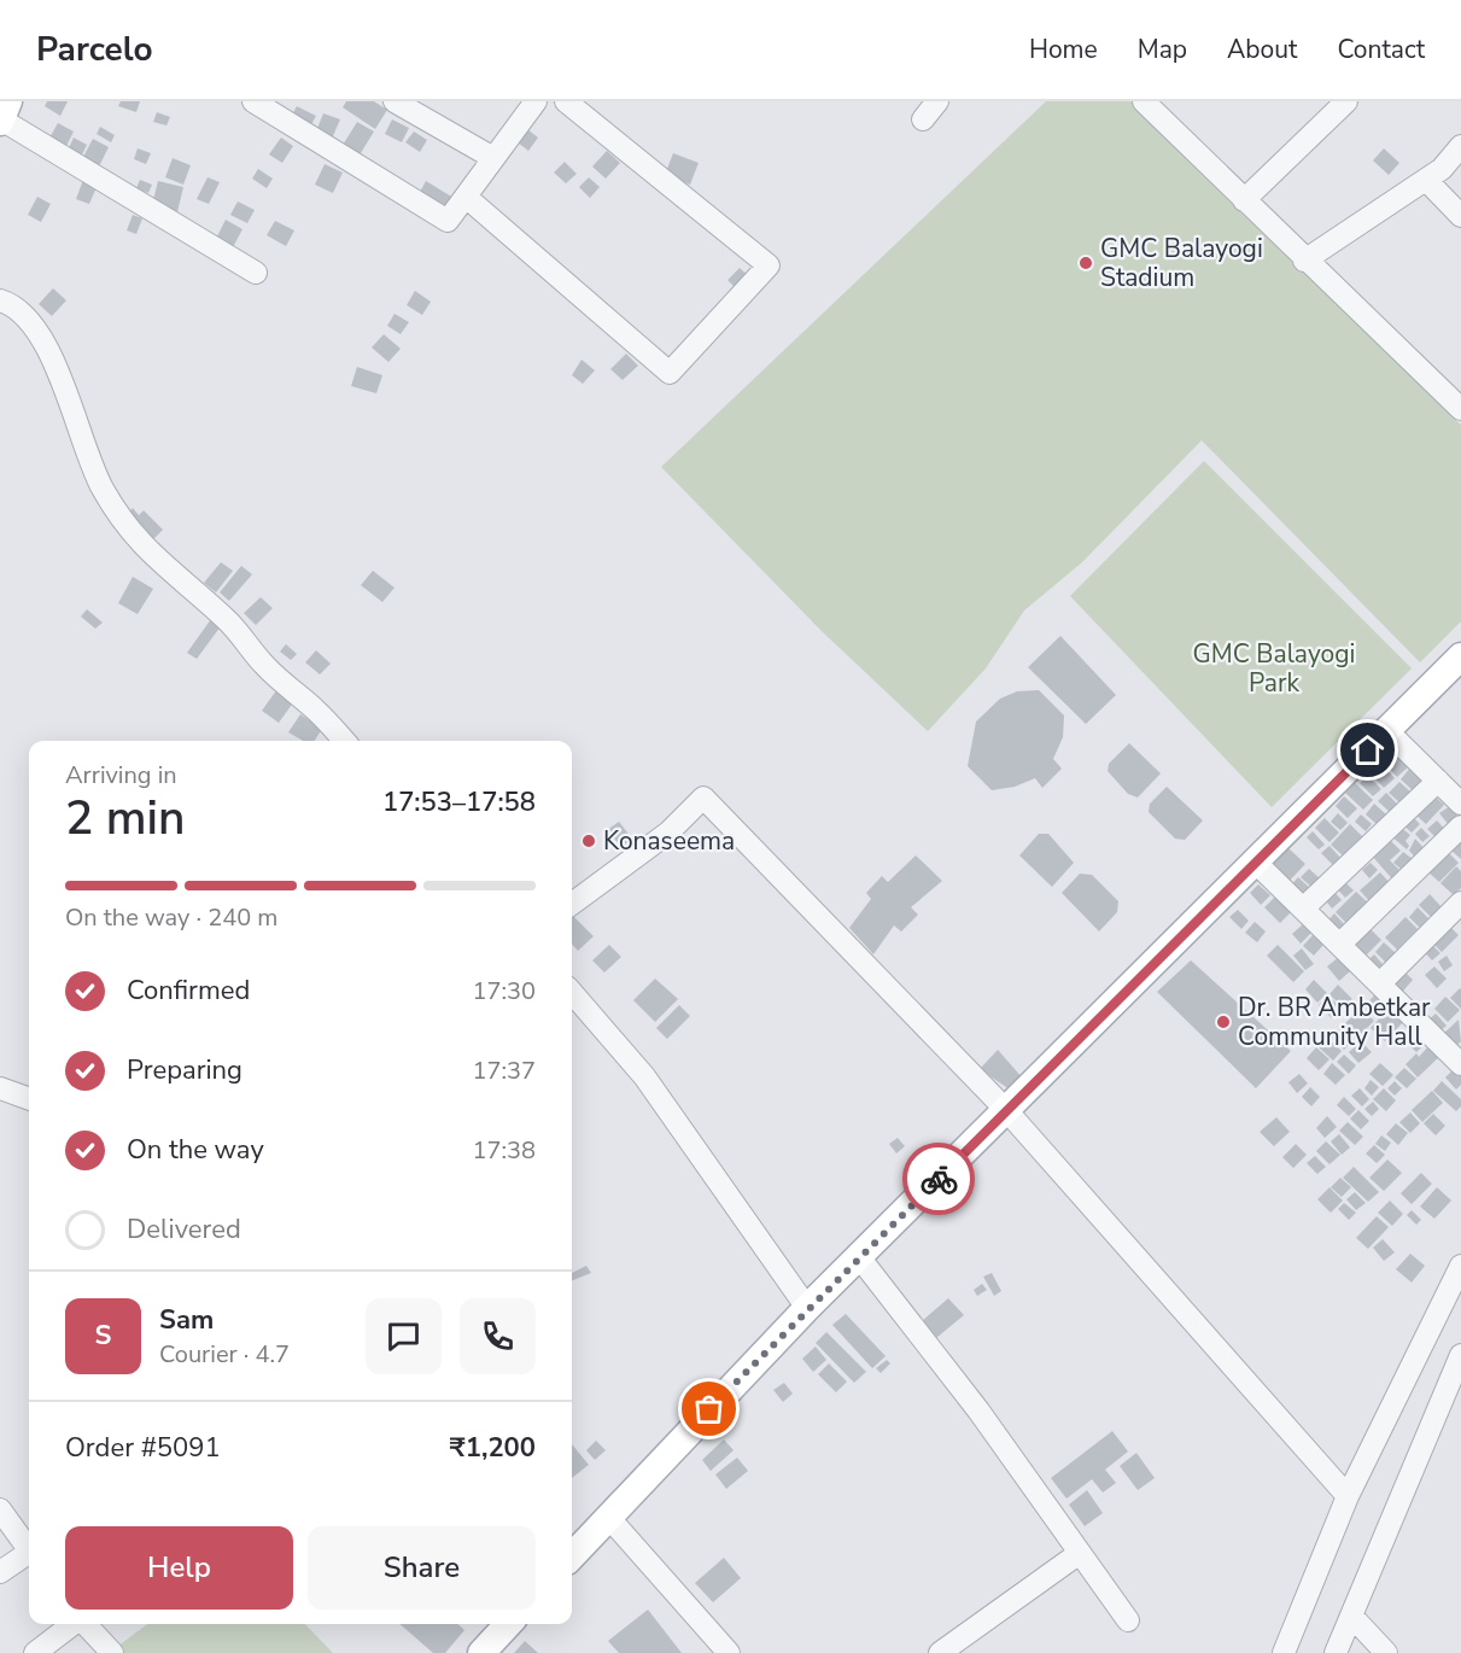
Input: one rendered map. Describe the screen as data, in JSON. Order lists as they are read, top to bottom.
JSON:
{
  "parks": ["GMC Balayogi Park"],
  "places": ["GMC Balayogi Stadium", "Konaseema", "Dr. BR Ambetkar Community Hall"],
  "page": {
    "header": "Parcelo",
    "nav": [
      "Home",
      "Map",
      "About",
      "Contact"
    ],
    "heading": ["2 min", "Arriving in", "17:53–17:58"],
    "panel": [
      "Sam",
      "Courier · 4.7",
      "Order #5091",
      "₹1,200"
    ],
    "bar": "On the way · 240 m",
    "list": [
      ["Confirmed", "17:30"],
      ["Preparing", "17:37"],
      ["On the way", "17:38"],
      "Delivered"
    ],
    "round": "S",
    "buttons": ["Help", "Share"]
  }
}
